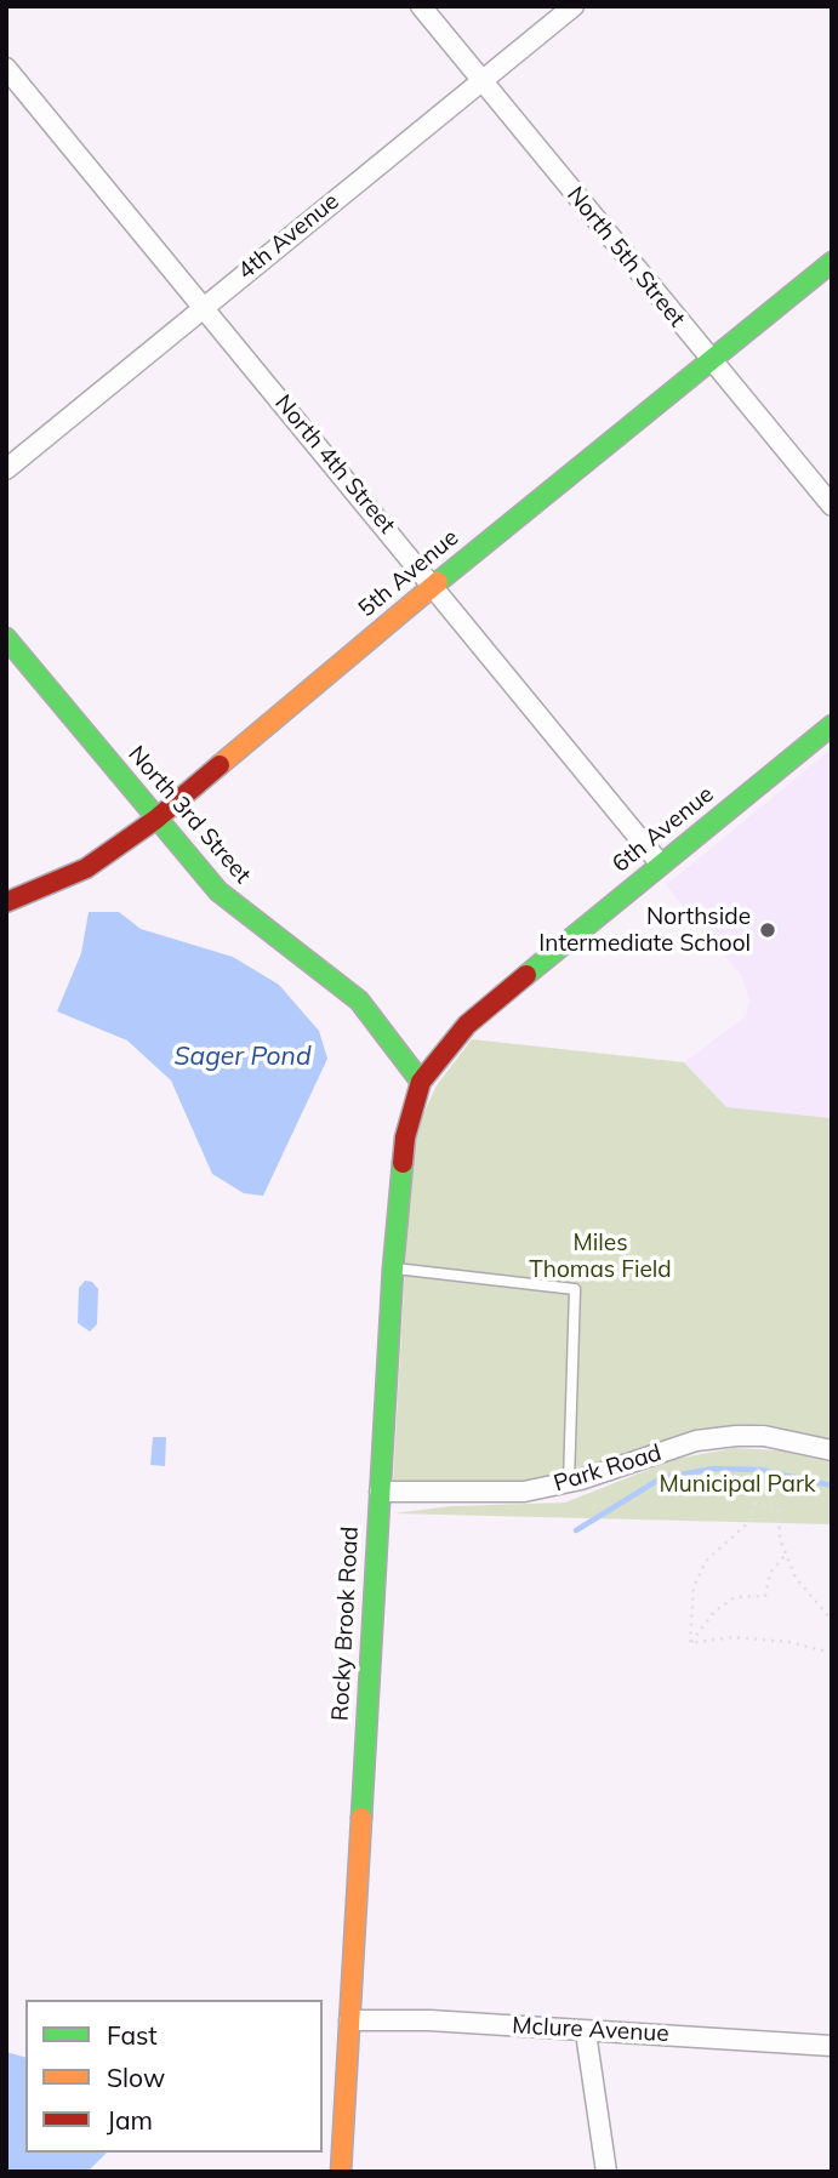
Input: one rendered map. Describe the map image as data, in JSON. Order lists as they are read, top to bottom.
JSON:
{
  "streets": {
    "street": [
      "4th Avenue",
      "North 5th Street",
      "North 4th Street",
      "5th Avenue",
      "North 3rd Street",
      "6th Avenue",
      "Park Road",
      "Rocky Brook Road",
      "Mclure Avenue"
    ]
  },
  "crossings": [
    ["4th Avenue", "North 5th Street"],
    ["4th Avenue", "North 4th Street"],
    ["North 5th Street", "5th Avenue"],
    ["North 4th Street", "5th Avenue"],
    ["North 4th Street", "6th Avenue"],
    ["5th Avenue", "North 3rd Street"],
    ["North 3rd Street", "6th Avenue"],
    ["North 3rd Street", "Rocky Brook Road"],
    ["6th Avenue", "Rocky Brook Road"],
    ["Park Road", "Rocky Brook Road"],
    ["Rocky Brook Road", "Mclure Avenue"]
  ],
  "water": ["Sager Pond"],
  "parks": ["Miles Thomas Field", "Municipal Park"],
  "places": ["Northside Intermediate School"],
  "legend": ["Fast", "Slow", "Jam"]
}
